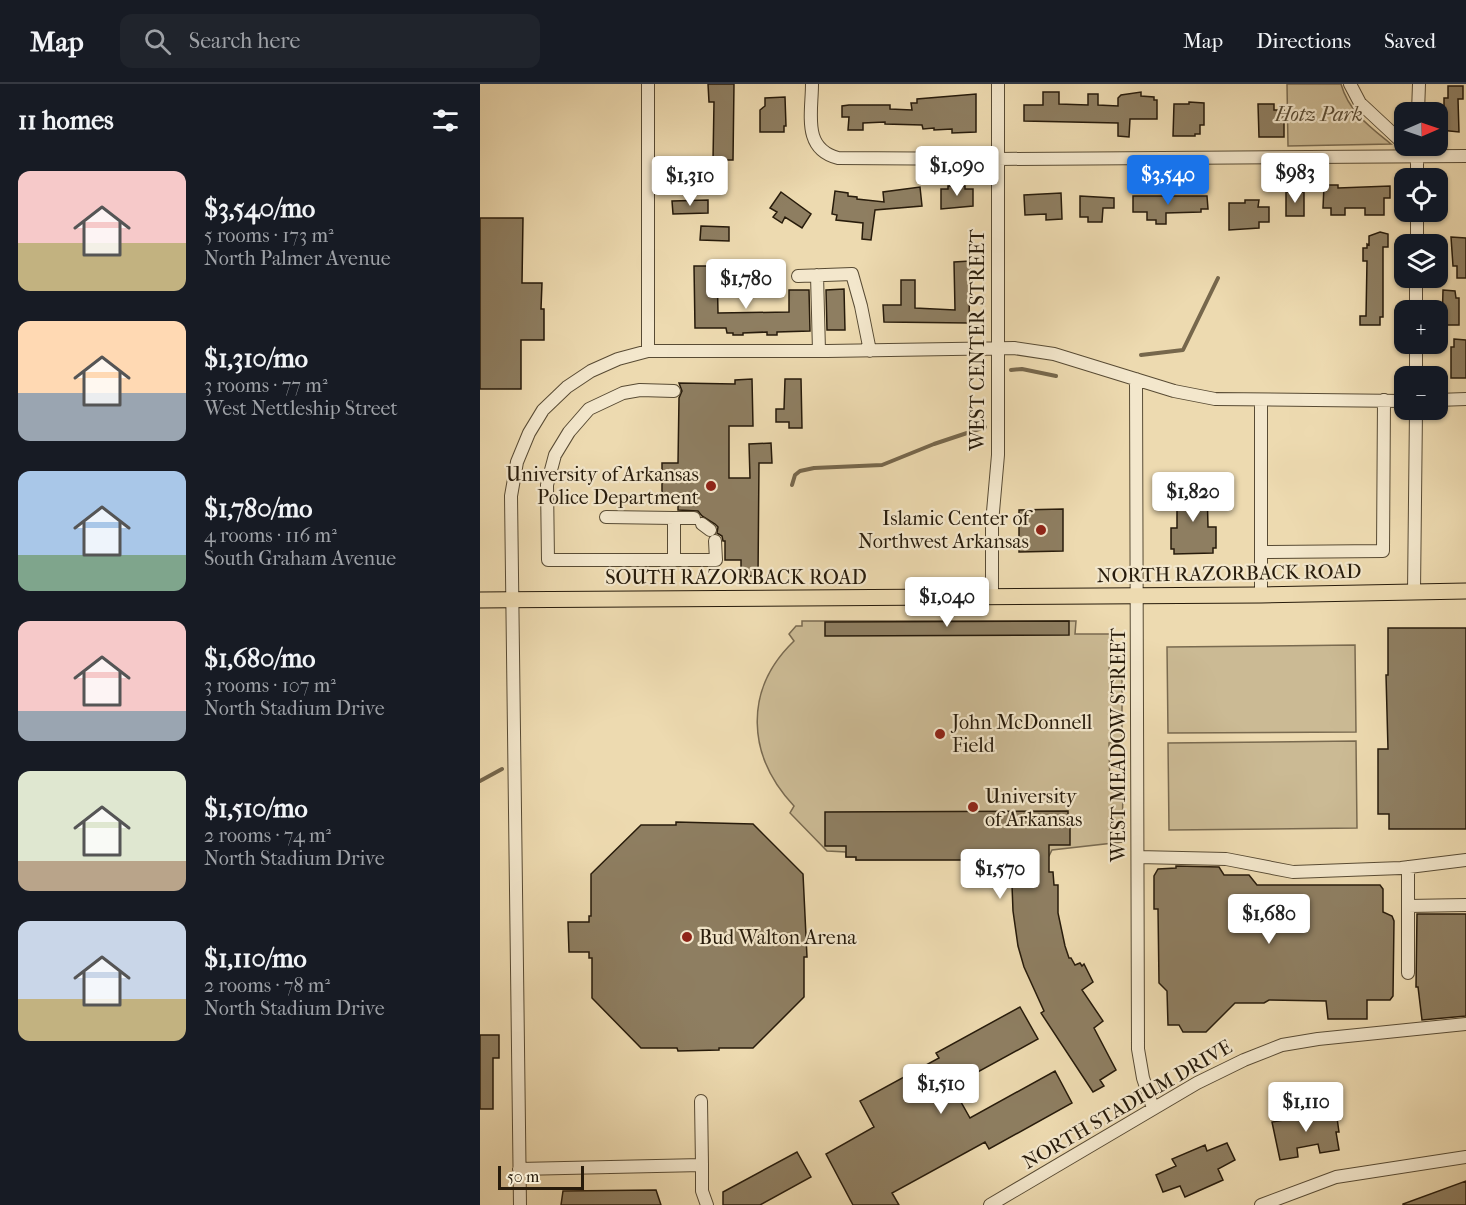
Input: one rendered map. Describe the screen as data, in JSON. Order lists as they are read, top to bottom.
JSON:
{
  "streets": {
    "main road": ["NORTH RAZORBACK ROAD", "SOUTH RAZORBACK ROAD"],
    "street": ["WEST CENTER STREET", "WEST MEADOW STREET", "NORTH STADIUM DRIVE"]
  },
  "crossings": [
    ["WEST CENTER STREET", "NORTH RAZORBACK ROAD"],
    ["WEST CENTER STREET", "SOUTH RAZORBACK ROAD"],
    ["NORTH RAZORBACK ROAD", "SOUTH RAZORBACK ROAD"],
    ["NORTH RAZORBACK ROAD", "WEST MEADOW STREET"],
    ["WEST MEADOW STREET", "NORTH STADIUM DRIVE"]
  ],
  "parks": ["Hotz Park"],
  "places": [
    "University of Arkansas Police Department",
    "Islamic Center of Northwest Arkansas",
    "John McDonnell Field",
    "University of Arkansas",
    "Bud Walton Arena"
  ],
  "scale_bar": "50 m",
  "north": "right",
  "page": {
    "header": "Map",
    "search": "Search here",
    "nav": ["Map", "Directions", "Saved"],
    "heading": "11 homes",
    "map_buttons": ["+", "−"],
    "price": [
      "$1,090",
      "$983",
      "$3,540",
      "$1,310",
      "$1,780",
      "$1,820",
      "$1,040",
      "$1,570",
      "$1,680",
      "$1,510",
      "$1,110"
    ],
    "list": [
      {
        "name": "$3,540/mo",
        "note": "5 rooms · 173 m² · North Palmer Avenue"
      },
      {
        "name": "$1,310/mo",
        "note": "3 rooms · 77 m² · West Nettleship Street"
      },
      {
        "name": "$1,780/mo",
        "note": "4 rooms · 116 m² · South Graham Avenue"
      },
      {
        "name": "$1,680/mo",
        "note": "3 rooms · 107 m² · North Stadium Drive"
      },
      {
        "name": "$1,510/mo",
        "note": "2 rooms · 74 m² · North Stadium Drive"
      },
      {
        "name": "$1,110/mo",
        "note": "2 rooms · 78 m² · North Stadium Drive"
      }
    ],
    "scale": "50 m"
  }
}
